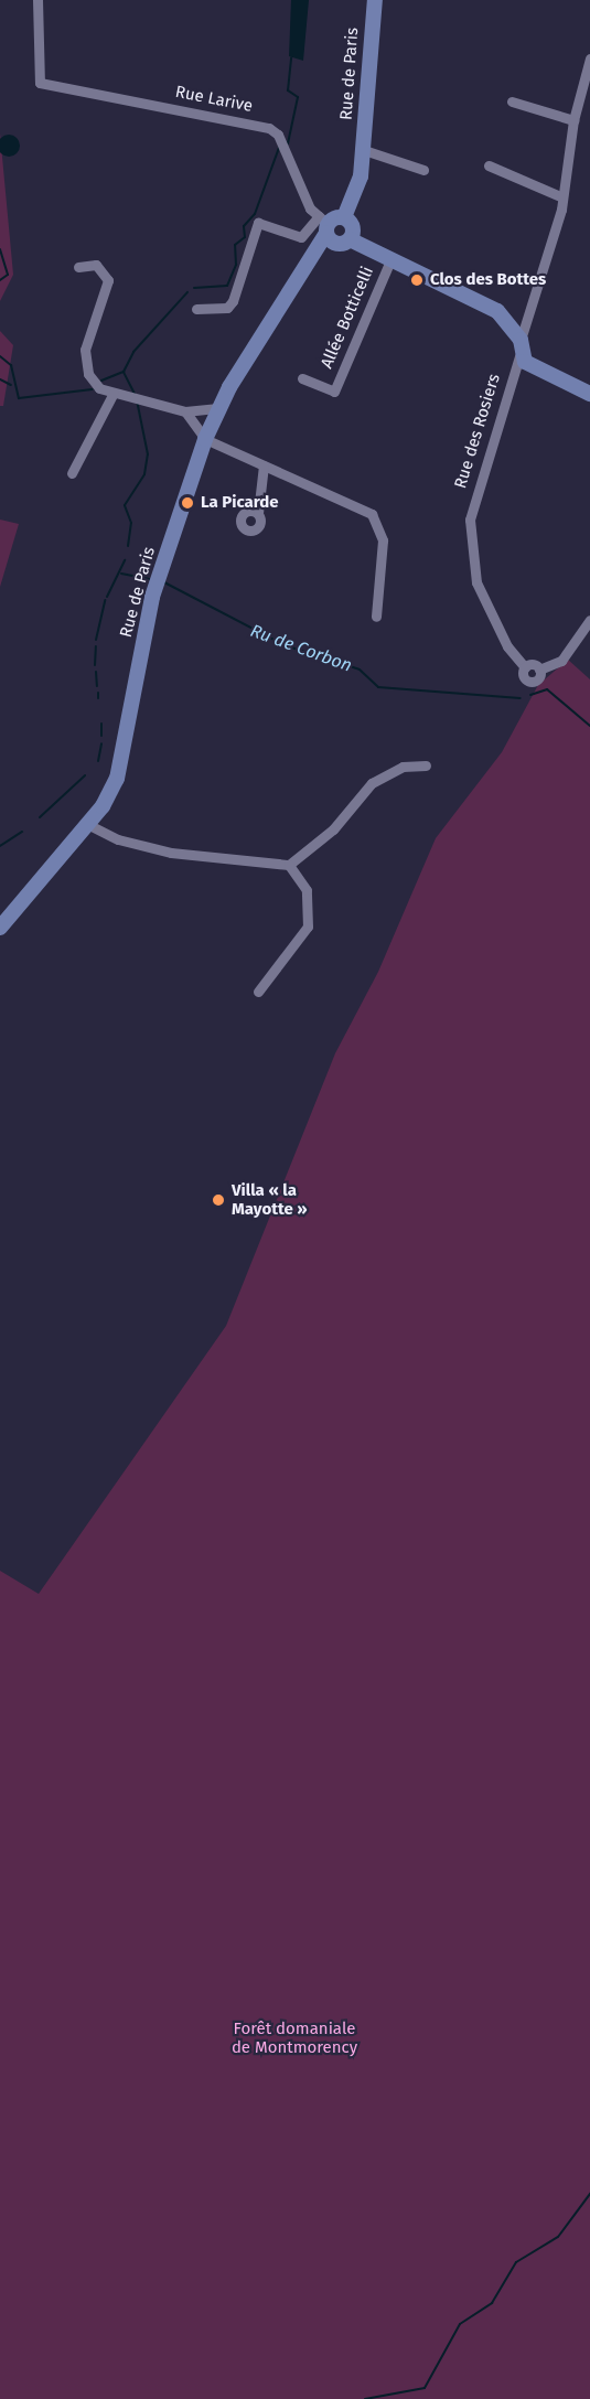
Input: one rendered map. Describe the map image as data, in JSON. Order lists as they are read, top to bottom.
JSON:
{
  "streets": {
    "main road": ["Rue de Paris", "Rue des Rosiers"],
    "street": ["Rue Larive", "Allée Botticelli"]
  },
  "crossings": [
    ["Rue de Paris", "Rue Larive"]
  ],
  "water": ["Ru de Corbon"],
  "parks": ["Forêt domaniale de Montmorency"],
  "places": ["Clos des Bottes", "La Picarde", "Villa « la Mayotte »"]
}
